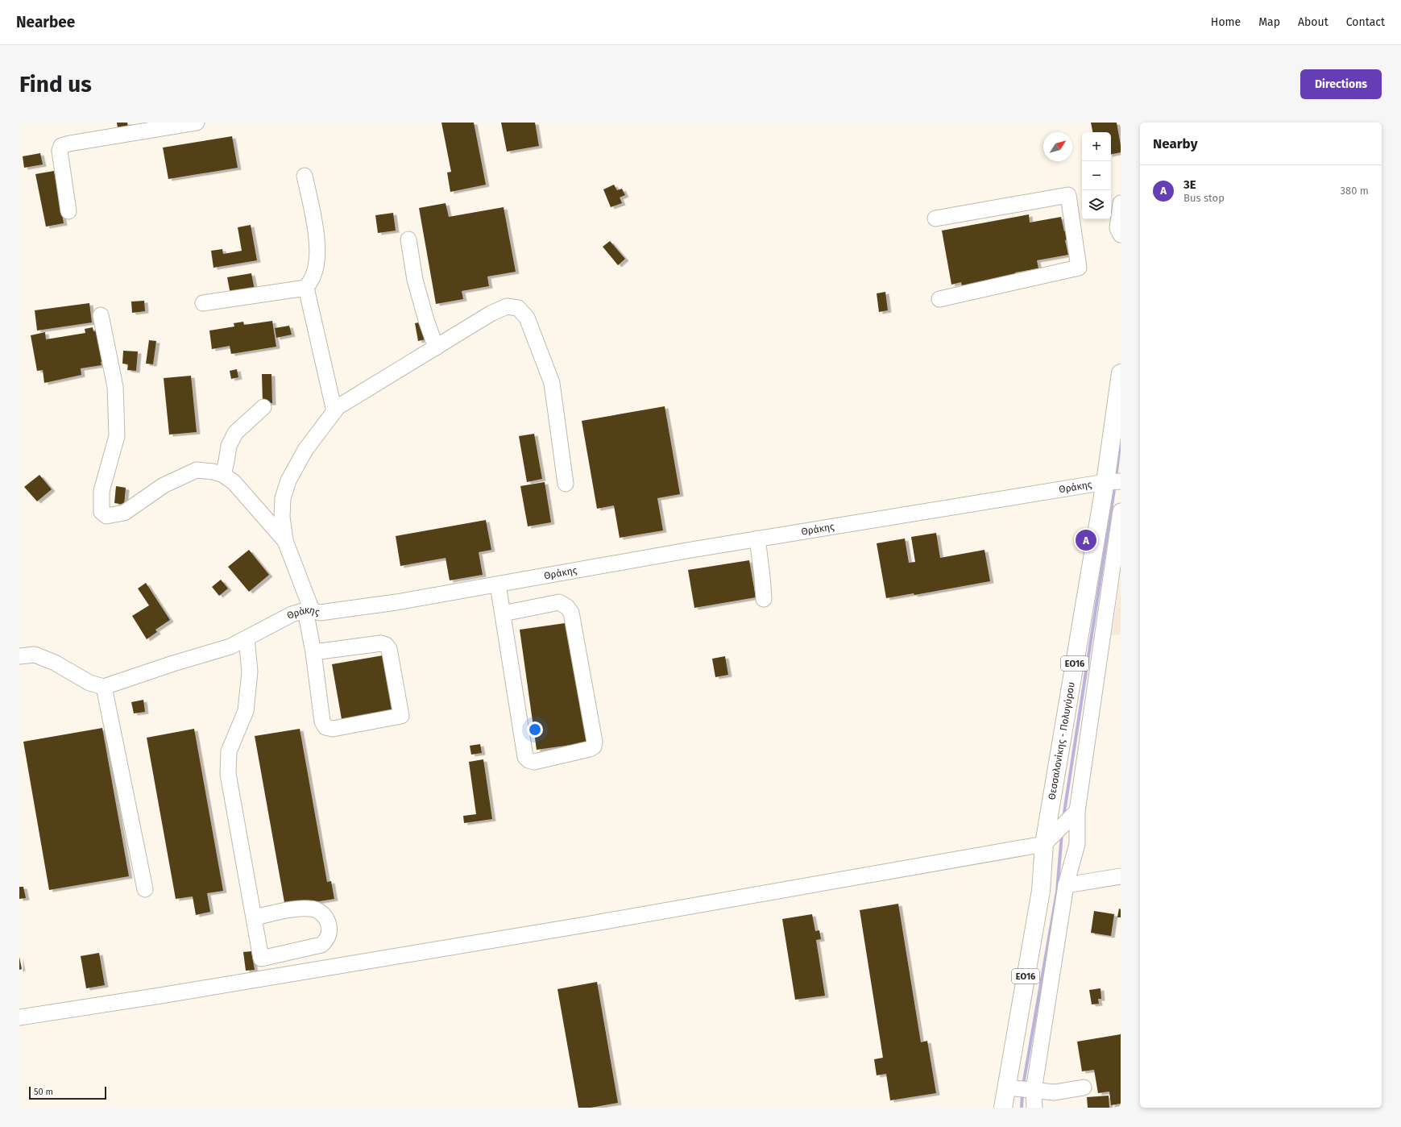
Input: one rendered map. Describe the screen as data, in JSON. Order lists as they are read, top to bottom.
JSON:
{
  "streets": {
    "main road": ["ΕΟ16", "Θεσσαλονίκης - Πολυγύρου"],
    "street": ["Θράκης"]
  },
  "crossings": [
    ["Θράκης", "Θεσσαλονίκης - Πολυγύρου"]
  ],
  "scale_bar": "50 m",
  "north": "top right",
  "page": {
    "header": "Nearbee",
    "nav": [
      "Home",
      "Map",
      "About",
      "Contact"
    ],
    "buttons": "Directions",
    "title": "Find us",
    "heading": "Nearby",
    "map_buttons": ["+", "−"],
    "list": [
      {
        "mark": "A",
        "name": "3Ε",
        "note": "Bus stop",
        "value": "380 m"
      }
    ],
    "pins": "A",
    "scale": "50 m"
  }
}
